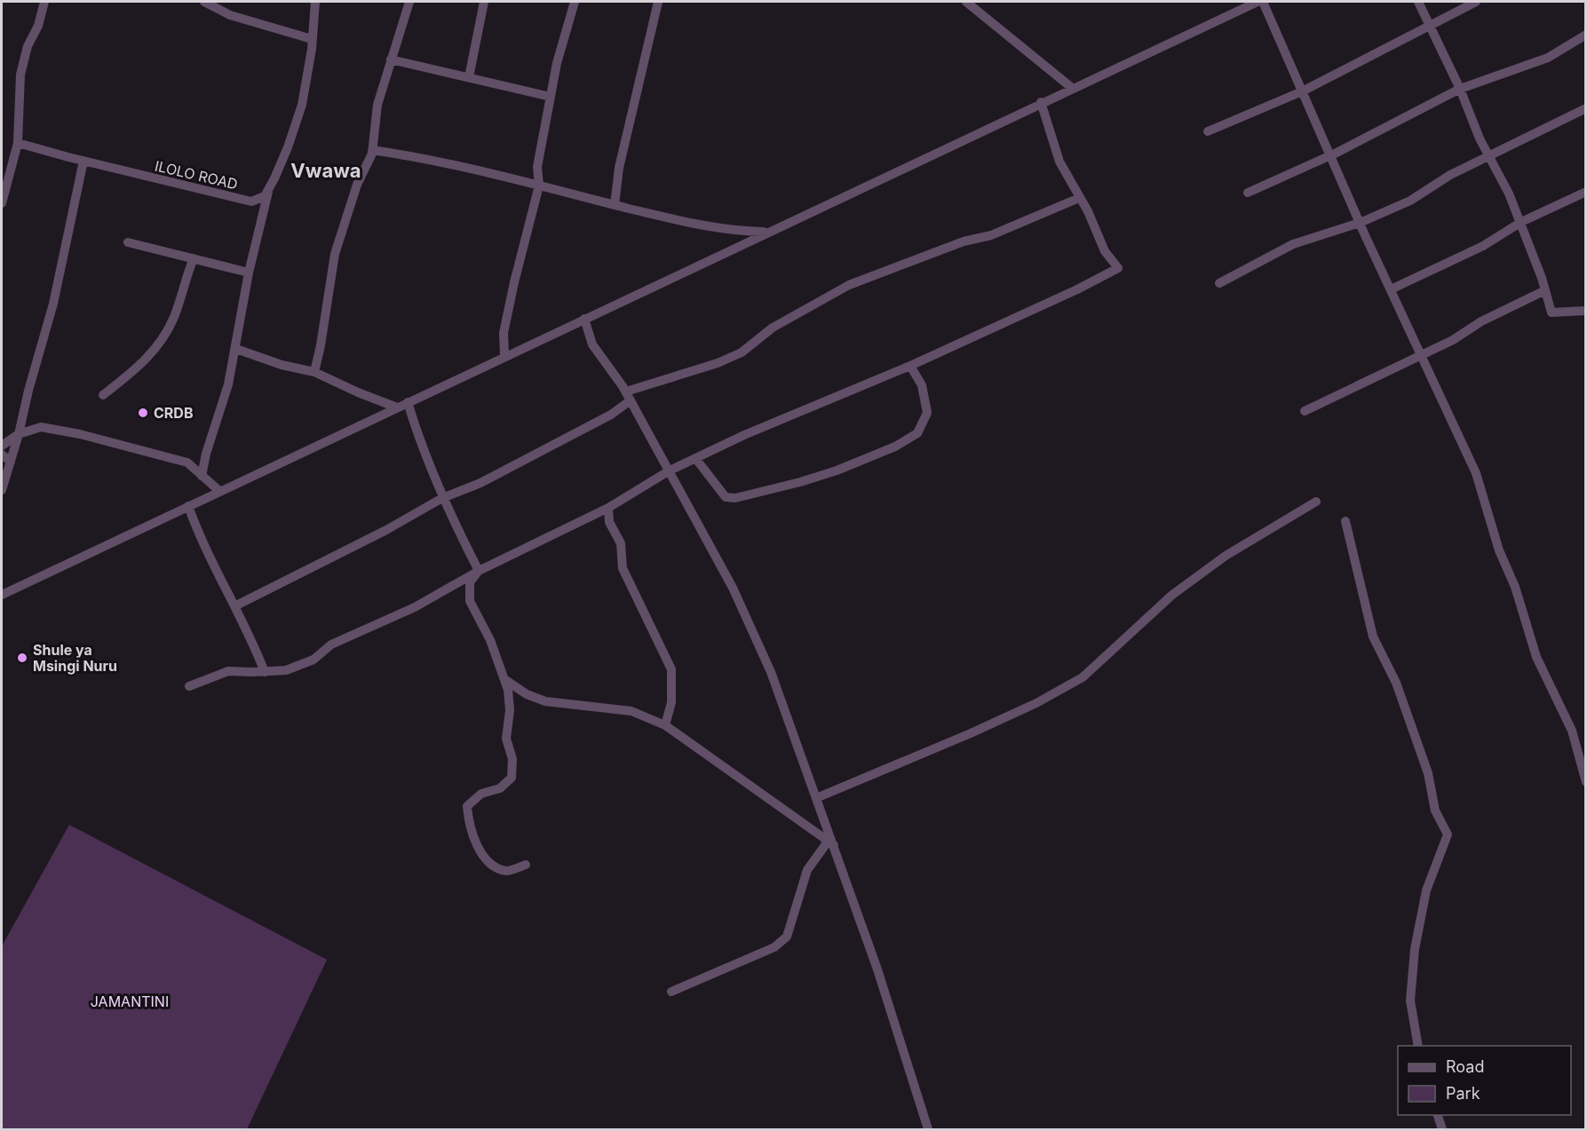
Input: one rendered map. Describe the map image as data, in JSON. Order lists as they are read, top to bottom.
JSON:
{
  "streets": {
    "street": ["ILOLO ROAD"]
  },
  "districts": ["Vwawa"],
  "parks": ["JAMANTINI"],
  "places": ["CRDB", "Shule ya Msingi Nuru"],
  "legend": ["Road", "Park"]
}
